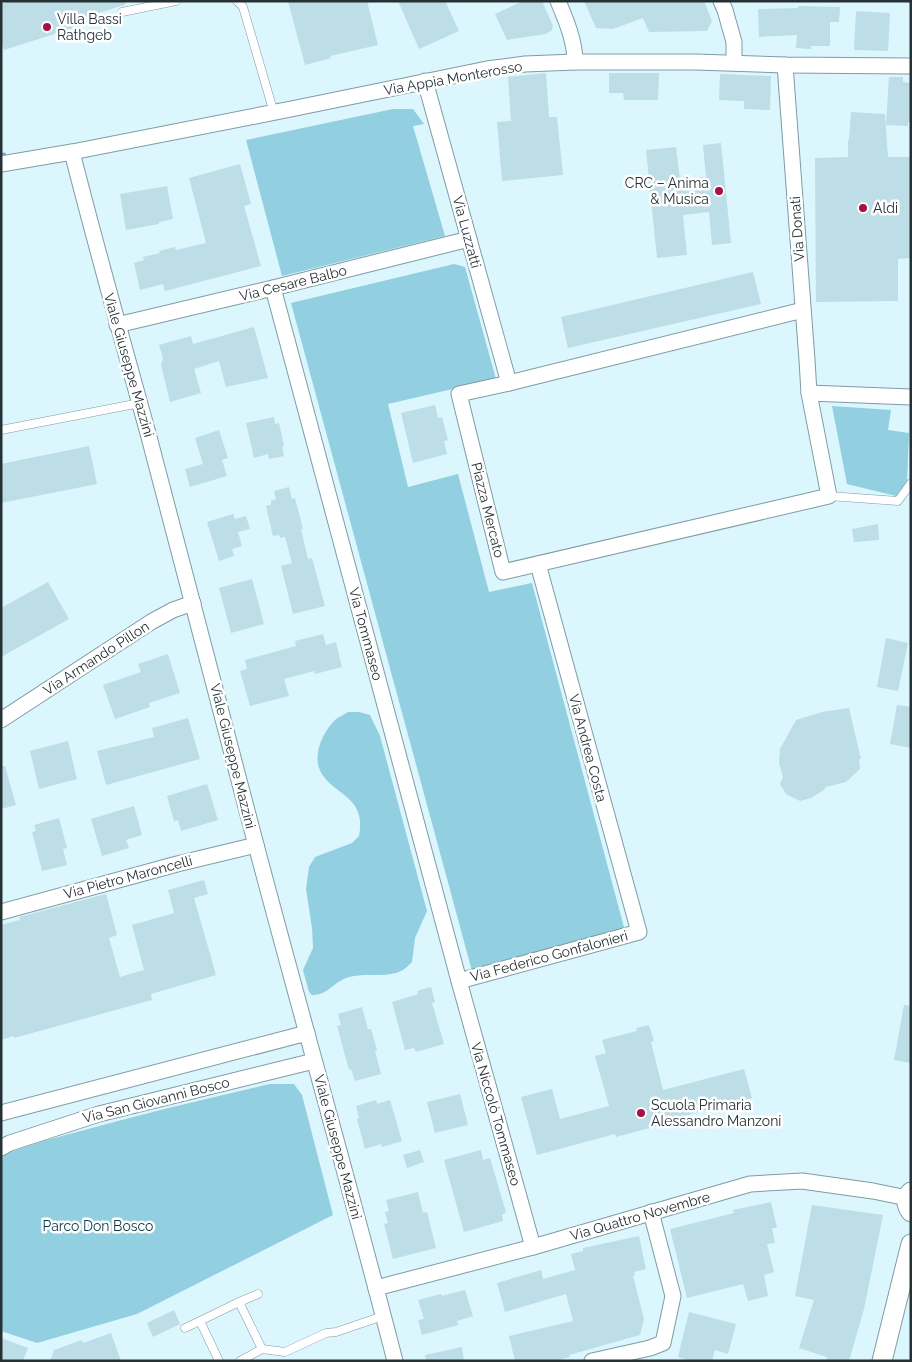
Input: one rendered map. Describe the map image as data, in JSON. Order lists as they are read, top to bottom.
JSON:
{
  "streets": {
    "street": [
      "Via Appia Monterosso",
      "Via Donati",
      "Via Luzzatti",
      "Via Cesare Balbo",
      "Viale Giuseppe Mazzini",
      "Piazza Mercato",
      "Via Tommaseo",
      "Via Armando Pillon",
      "Via Andrea Costa",
      "Via Pietro Maroncelli",
      "Via Federico Gonfalonieri",
      "Via San Giovanni Bosco",
      "Via Niccolò Tommaseo",
      "Via Quattro Novembre"
    ]
  },
  "crossings": [
    ["Via Appia Monterosso", "Via Donati"],
    ["Via Appia Monterosso", "Via Luzzatti"],
    ["Via Appia Monterosso", "Viale Giuseppe Mazzini"],
    ["Via Donati", "Piazza Mercato"],
    ["Via Luzzatti", "Via Cesare Balbo"],
    ["Via Luzzatti", "Piazza Mercato"],
    ["Via Cesare Balbo", "Viale Giuseppe Mazzini"],
    ["Via Cesare Balbo", "Via Tommaseo"],
    ["Viale Giuseppe Mazzini", "Via Armando Pillon"],
    ["Viale Giuseppe Mazzini", "Via Pietro Maroncelli"],
    ["Viale Giuseppe Mazzini", "Via San Giovanni Bosco"],
    ["Viale Giuseppe Mazzini", "Via Quattro Novembre"],
    ["Piazza Mercato", "Via Andrea Costa"],
    ["Via Tommaseo", "Via Federico Gonfalonieri"],
    ["Via Tommaseo", "Via Niccolò Tommaseo"],
    ["Via Andrea Costa", "Via Federico Gonfalonieri"],
    ["Via Federico Gonfalonieri", "Via Niccolò Tommaseo"],
    ["Via Niccolò Tommaseo", "Via Quattro Novembre"]
  ],
  "parks": ["Parco Don Bosco"],
  "places": [
    "Villa Bassi Rathgeb",
    "CRC – Anima & Musica",
    "Aldi",
    "Scuola Primaria Alessandro Manzoni"
  ]
}
